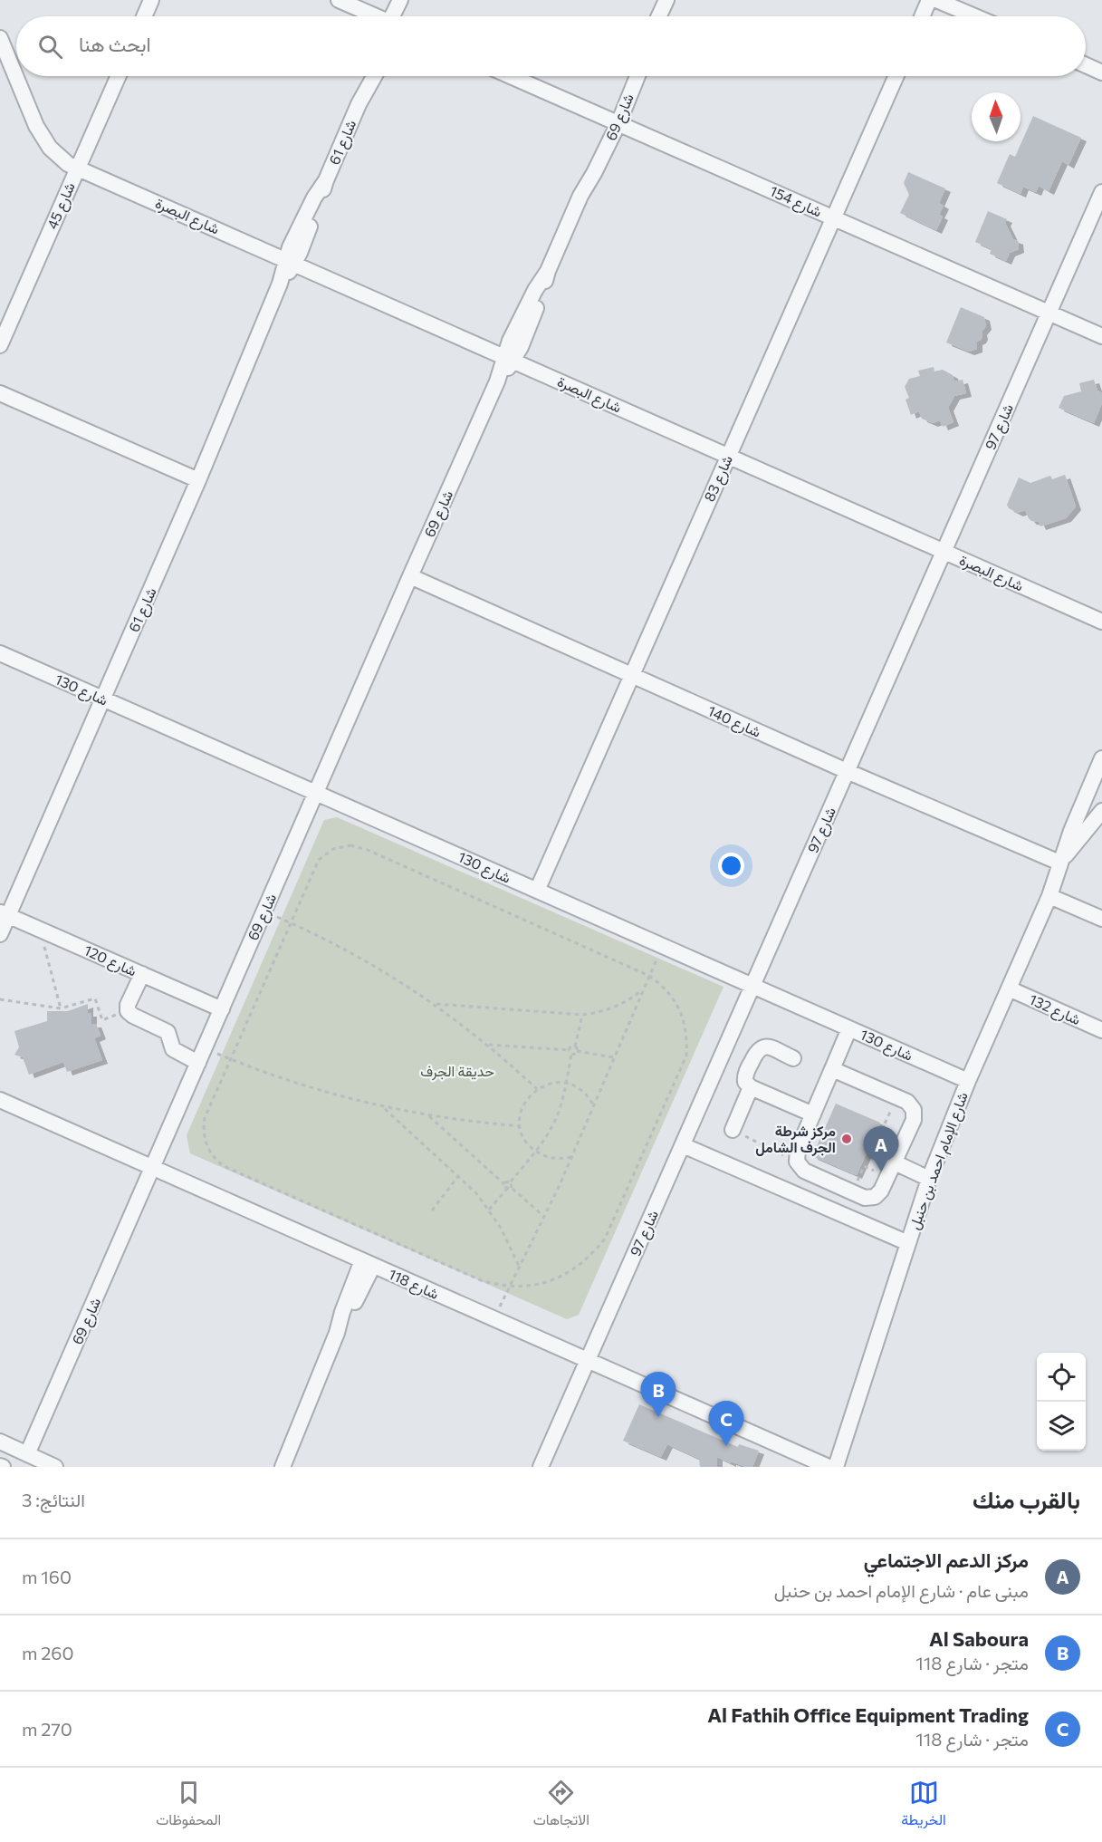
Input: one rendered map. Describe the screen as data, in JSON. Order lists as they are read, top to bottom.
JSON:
{
  "streets": {
    "street": [
      "شارع 69",
      "شارع 61",
      "شارع 154",
      "شارع 45",
      "شارع البصرة",
      "شارع 97",
      "شارع 83",
      "شارع 130",
      "شارع 140",
      "شارع 120",
      "شارع 132",
      "شارع الإمام احمد بن حنبل",
      "شارع 118"
    ]
  },
  "crossings": [
    ["شارع 69", "شارع 154"],
    ["شارع 69", "شارع البصرة"],
    ["شارع 69", "شارع 130"],
    ["شارع 69", "شارع 140"],
    ["شارع 69", "شارع 120"],
    ["شارع 69", "شارع 118"],
    ["شارع 61", "شارع البصرة"],
    ["شارع 61", "شارع 130"],
    ["شارع 61", "شارع 120"],
    ["شارع 154", "شارع 97"],
    ["شارع 154", "شارع 83"],
    ["شارع 45", "شارع البصرة"],
    ["شارع البصرة", "شارع 97"],
    ["شارع البصرة", "شارع 83"],
    ["شارع 97", "شارع 130"],
    ["شارع 97", "شارع 140"],
    ["شارع 97", "شارع 118"],
    ["شارع 83", "شارع 130"],
    ["شارع 83", "شارع 140"],
    ["شارع 130", "شارع الإمام احمد بن حنبل"],
    ["شارع 140", "شارع الإمام احمد بن حنبل"],
    ["شارع 132", "شارع الإمام احمد بن حنبل"]
  ],
  "parks": ["حديقة الجرف"],
  "places": ["مركز شرطة الجرف الشامل"],
  "north": "top",
  "page": {
    "search": "ابحث هنا",
    "pins": ["A", "B", "C"],
    "heading": ["بالقرب منك", "النتائج: 3"],
    "list": [
      {
        "mark": "A",
        "name": "مركز الدعم الاجتماعي",
        "note": "مبنى عام · شارع الإمام احمد بن حنبل",
        "value": "160 m"
      },
      {
        "mark": "B",
        "name": "Al Saboura",
        "note": "متجر · شارع 118",
        "value": "260 m"
      },
      {
        "mark": "C",
        "name": "Al Fathih Office Equipment Trading",
        "note": "متجر · شارع 118",
        "value": "270 m"
      }
    ],
    "nav": ["الخريطة", "الاتجاهات", "المحفوظات"]
  }
}
